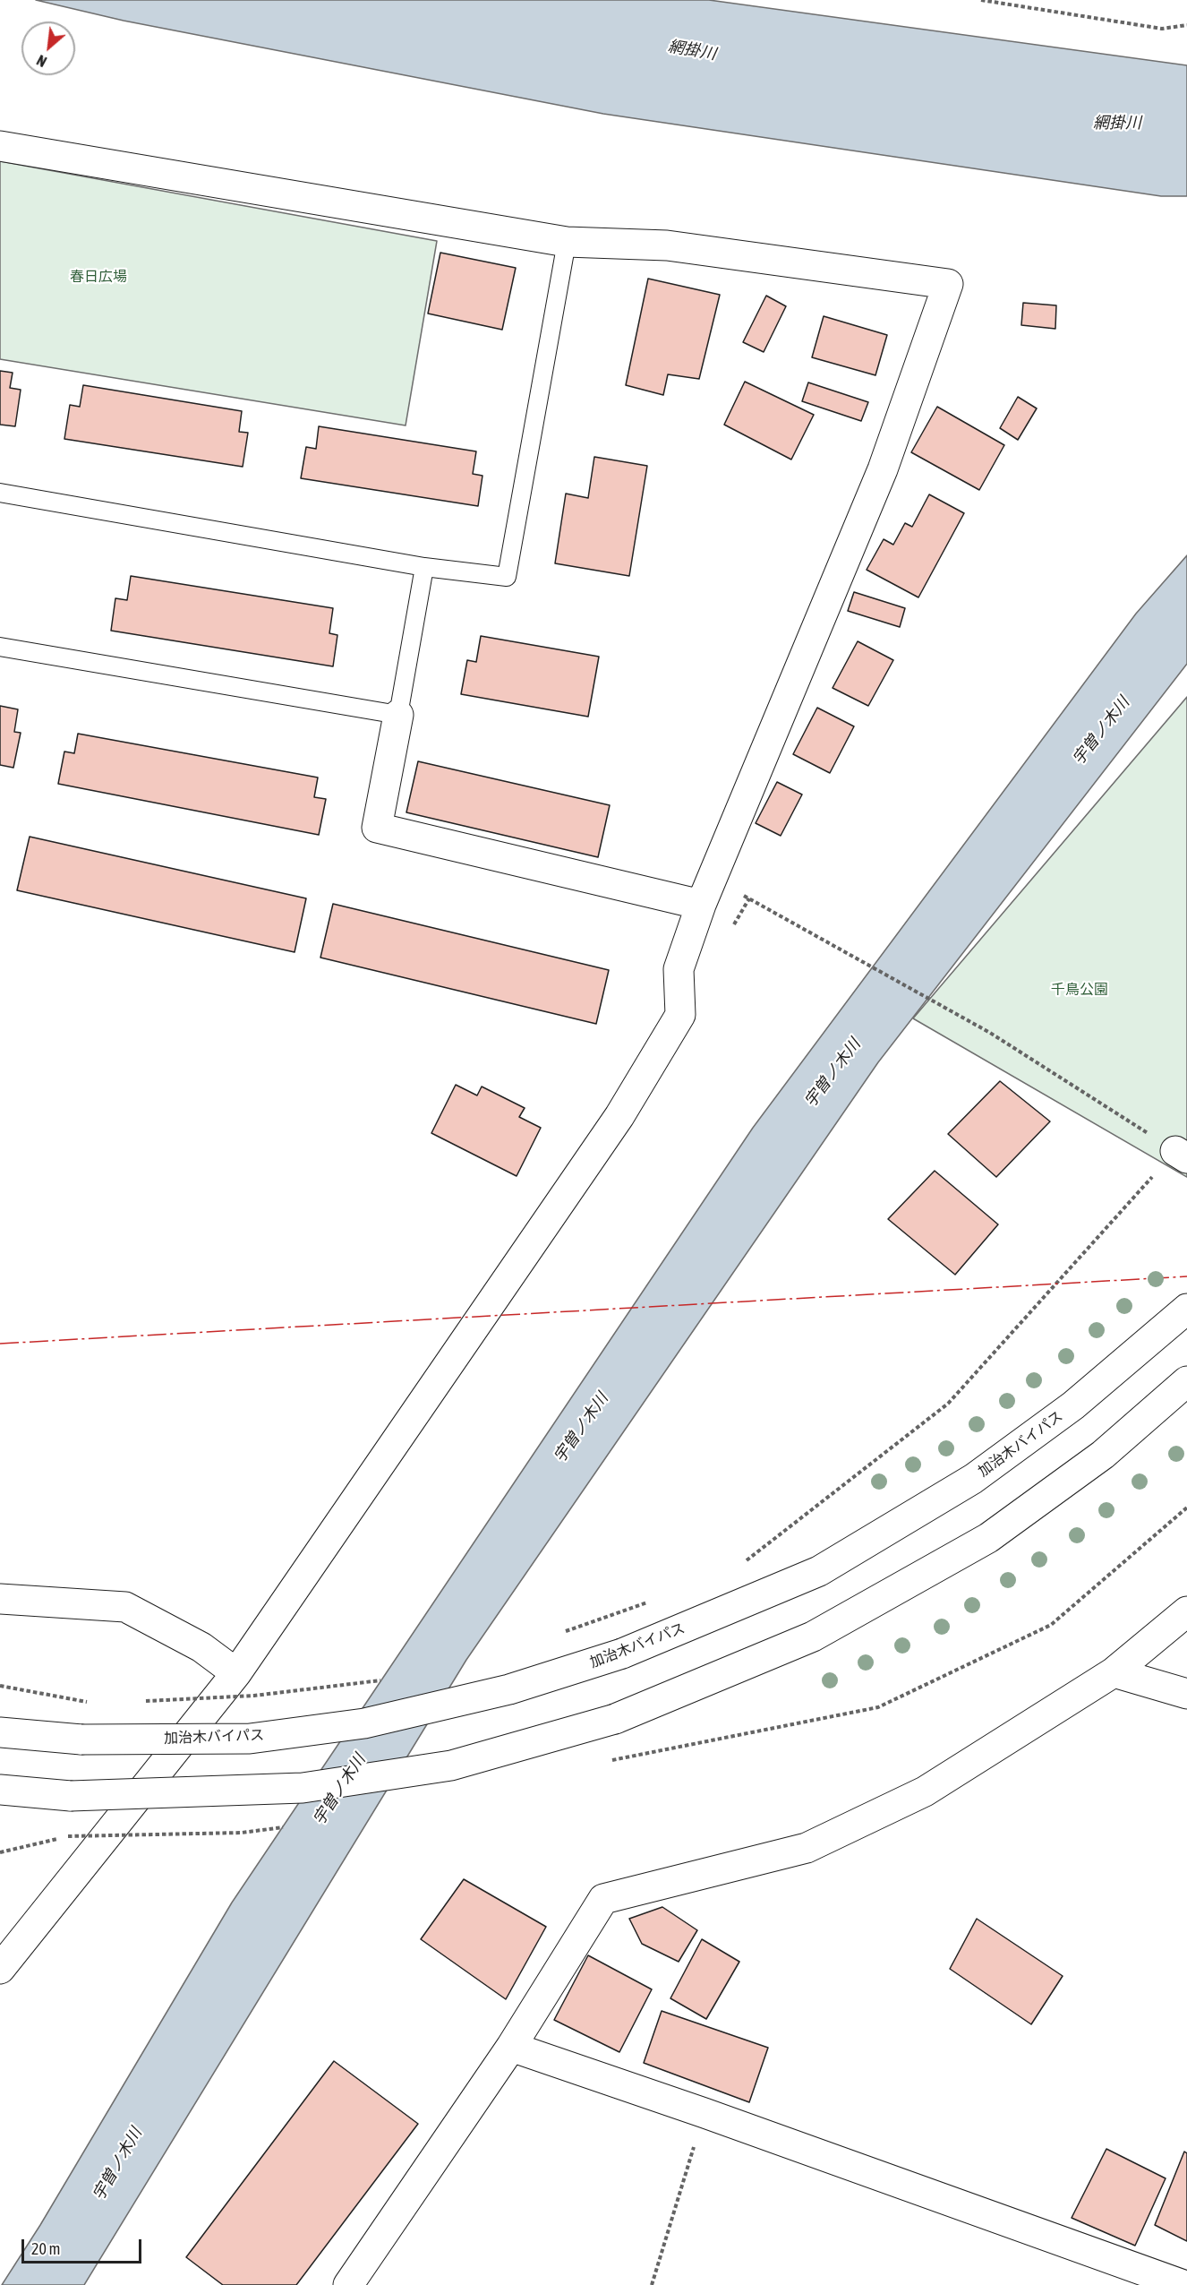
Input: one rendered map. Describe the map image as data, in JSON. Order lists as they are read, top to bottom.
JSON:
{
  "streets": {
    "main road": ["加治木バイパス"]
  },
  "water": ["網掛川", "宇曽ノ木川"],
  "parks": ["春日広場", "千鳥公園"],
  "scale_bar": "20 m",
  "north": "bottom left"
}
